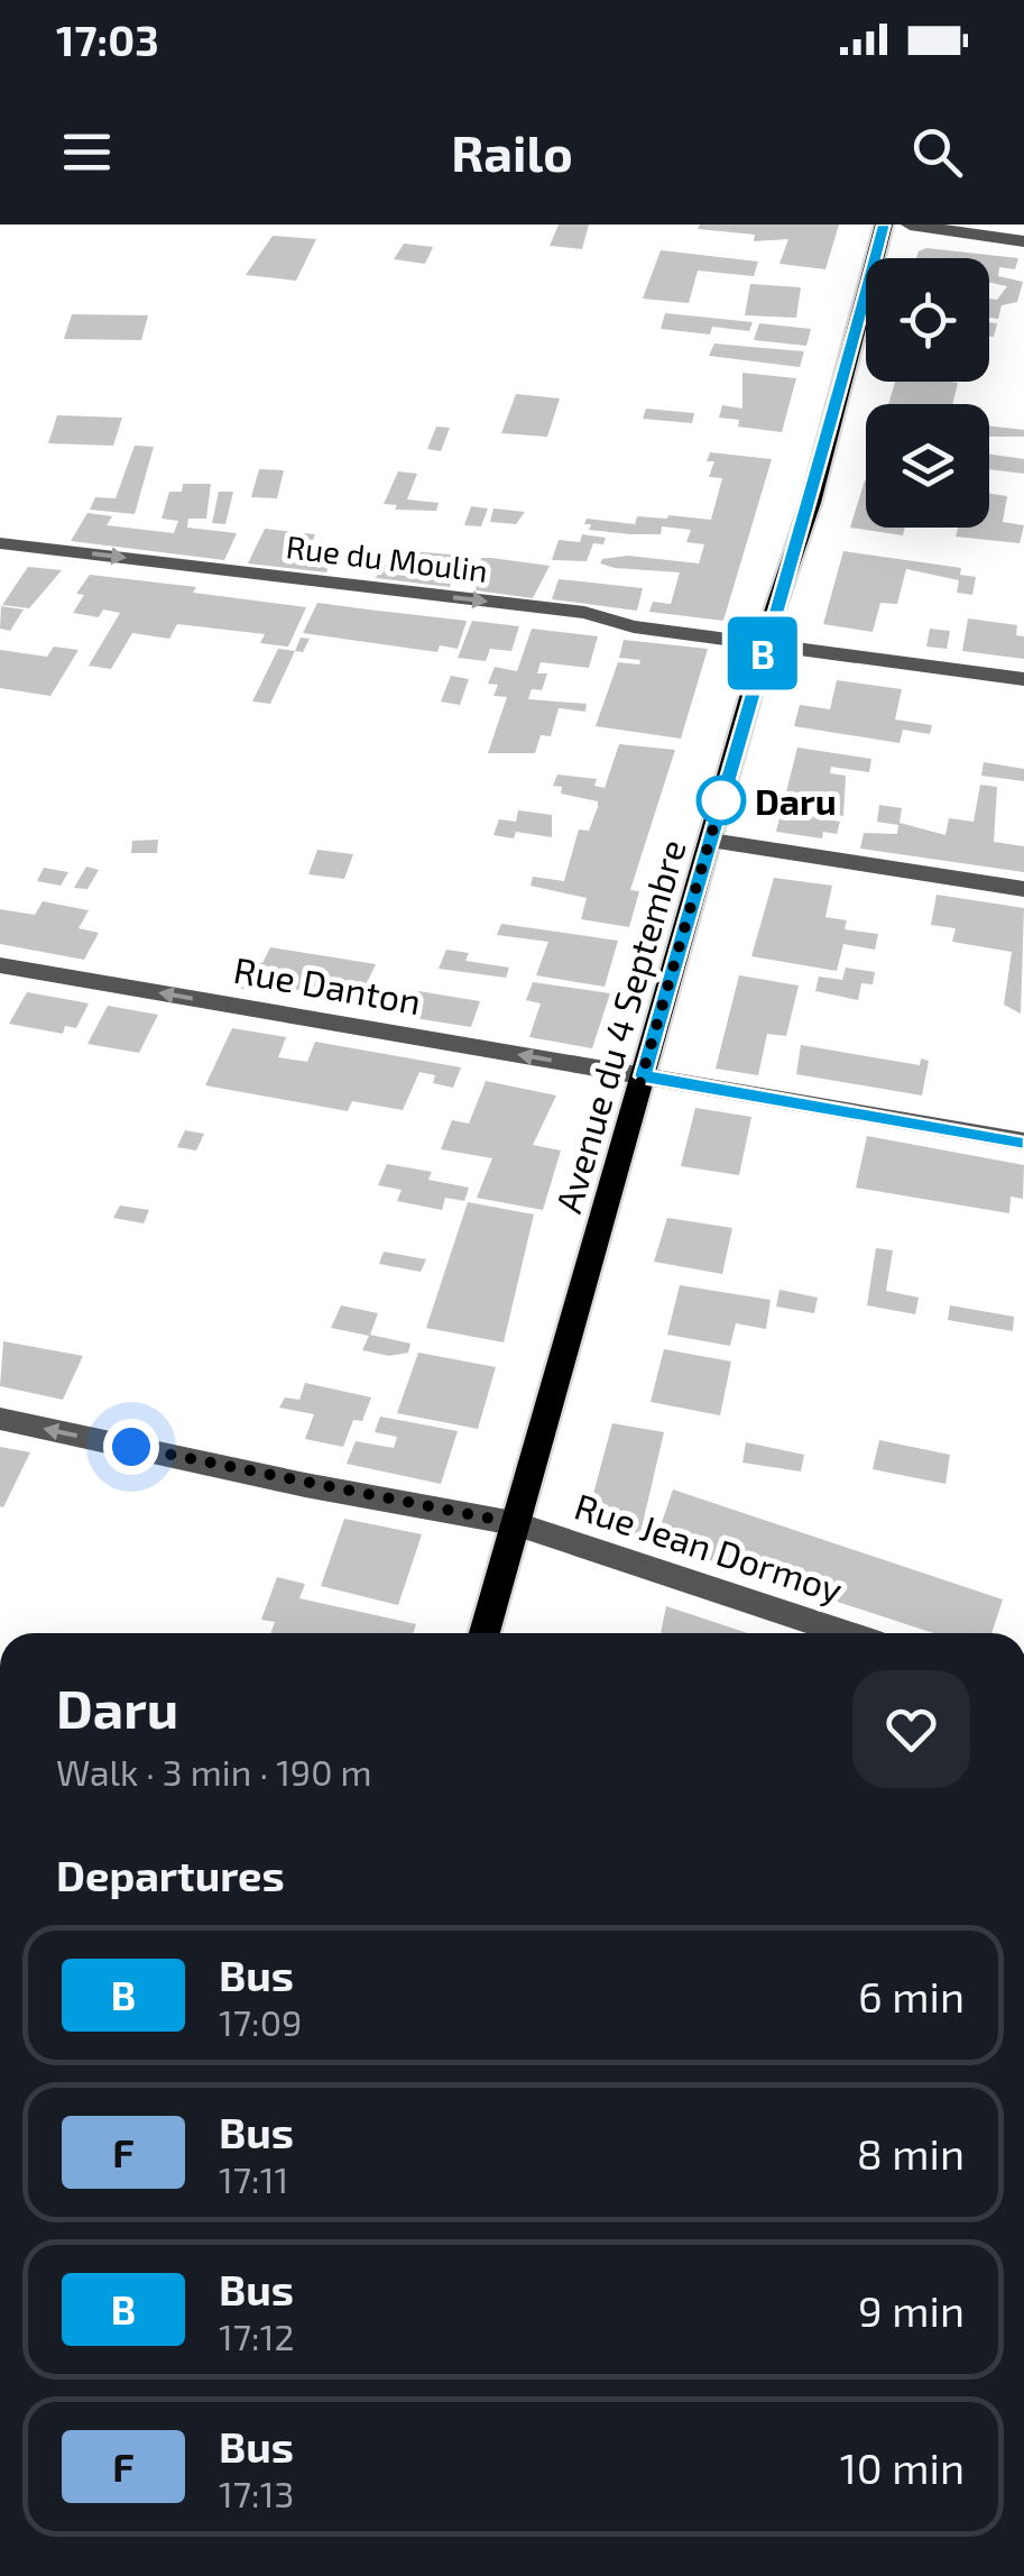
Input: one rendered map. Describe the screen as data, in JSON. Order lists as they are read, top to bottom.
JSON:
{
  "streets": {
    "main road": ["Avenue du 4 Septembre"],
    "street": ["Rue du Moulin", "Rue Danton", "Rue Jean Dormoy"]
  },
  "crossings": [
    ["Rue du Moulin", "Avenue du 4 Septembre"],
    ["Rue Danton", "Avenue du 4 Septembre"],
    ["Avenue du 4 Septembre", "Rue Jean Dormoy"]
  ],
  "one_way": ["Rue du Moulin", "Rue Danton", "Rue Jean Dormoy"],
  "places": ["Daru"],
  "lines": ["bus line B"],
  "page": {
    "status": "17:03",
    "header": "Railo",
    "on_map": "B",
    "heading": [
      ["Daru", "Walk · 3 min · 190 m"],
      "Departures"
    ],
    "list": [
      {
        "mark": "B",
        "name": "Bus",
        "note": "17:09",
        "value": "6 min"
      },
      {
        "mark": "F",
        "name": "Bus",
        "note": "17:11",
        "value": "8 min"
      },
      {
        "mark": "B",
        "name": "Bus",
        "note": "17:12",
        "value": "9 min"
      },
      {
        "mark": "F",
        "name": "Bus",
        "note": "17:13",
        "value": "10 min"
      }
    ]
  }
}
